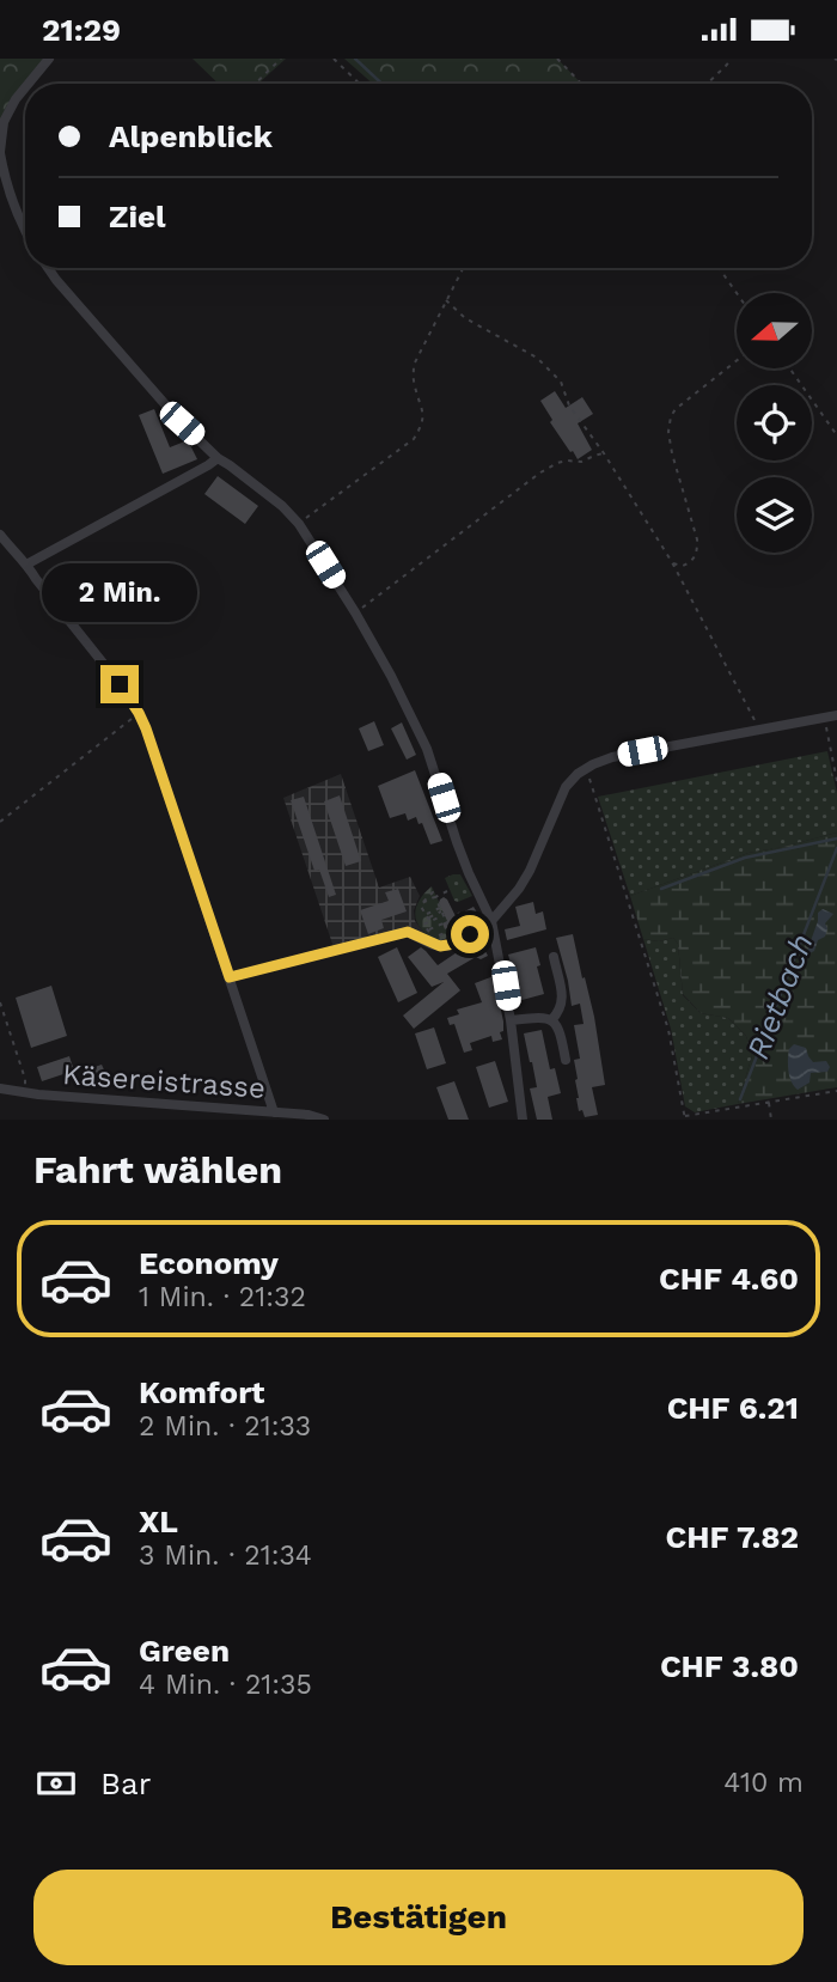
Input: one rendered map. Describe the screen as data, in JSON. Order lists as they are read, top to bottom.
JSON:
{
  "streets": {
    "street": ["Käsereistrasse"]
  },
  "water": ["Rietbach"],
  "north": "left",
  "page": {
    "status": "21:29",
    "banner": ["Alpenblick", "Ziel"],
    "bubble": "2 Min.",
    "heading": "Fahrt wählen",
    "list": [
      {
        "name": "Economy",
        "note": "1 Min. · 21:32",
        "value": "CHF 4.60"
      },
      {
        "name": "Komfort",
        "note": "2 Min. · 21:33",
        "value": "CHF 6.21"
      },
      {
        "name": "XL",
        "note": "3 Min. · 21:34",
        "value": "CHF 7.82"
      },
      {
        "name": "Green",
        "note": "4 Min. · 21:35",
        "value": "CHF 3.80"
      }
    ],
    "pay": ["Bar", "410 m"],
    "buttons": "Bestätigen"
  }
}
